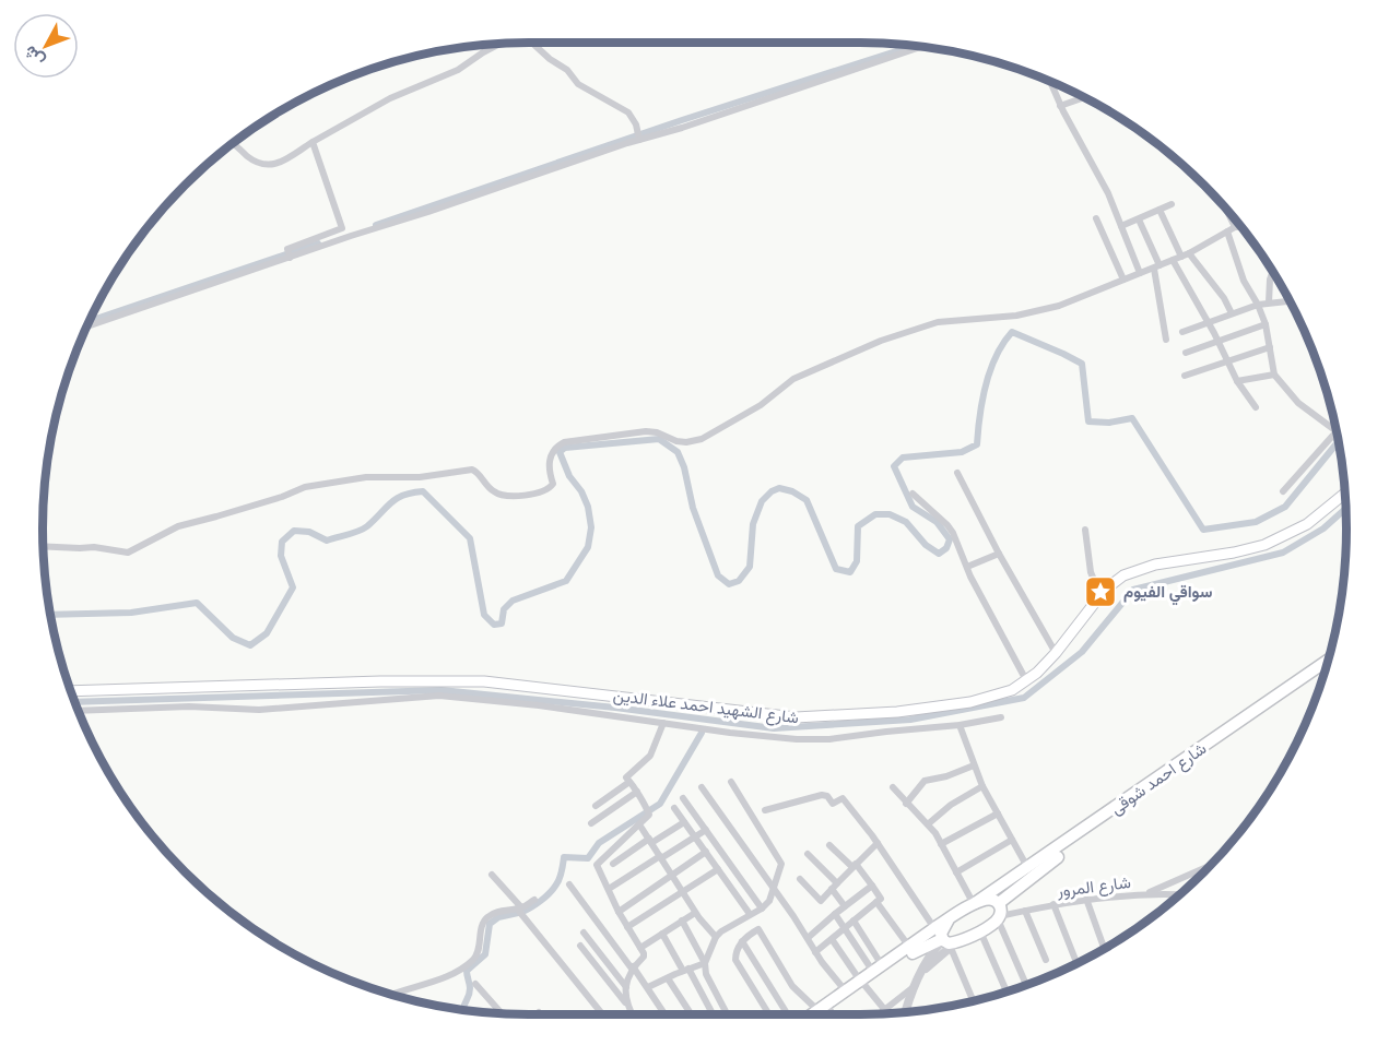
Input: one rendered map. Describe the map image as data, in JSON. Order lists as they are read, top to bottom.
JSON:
{
  "streets": {
    "main road": ["شارع الشهيد احمد علاء الدين", "شارع احمد شوقى"],
    "street": ["شارع المرور"]
  },
  "places": {
    "place": ["سواقي الفيوم"]
  },
  "north": "bottom left"
}
